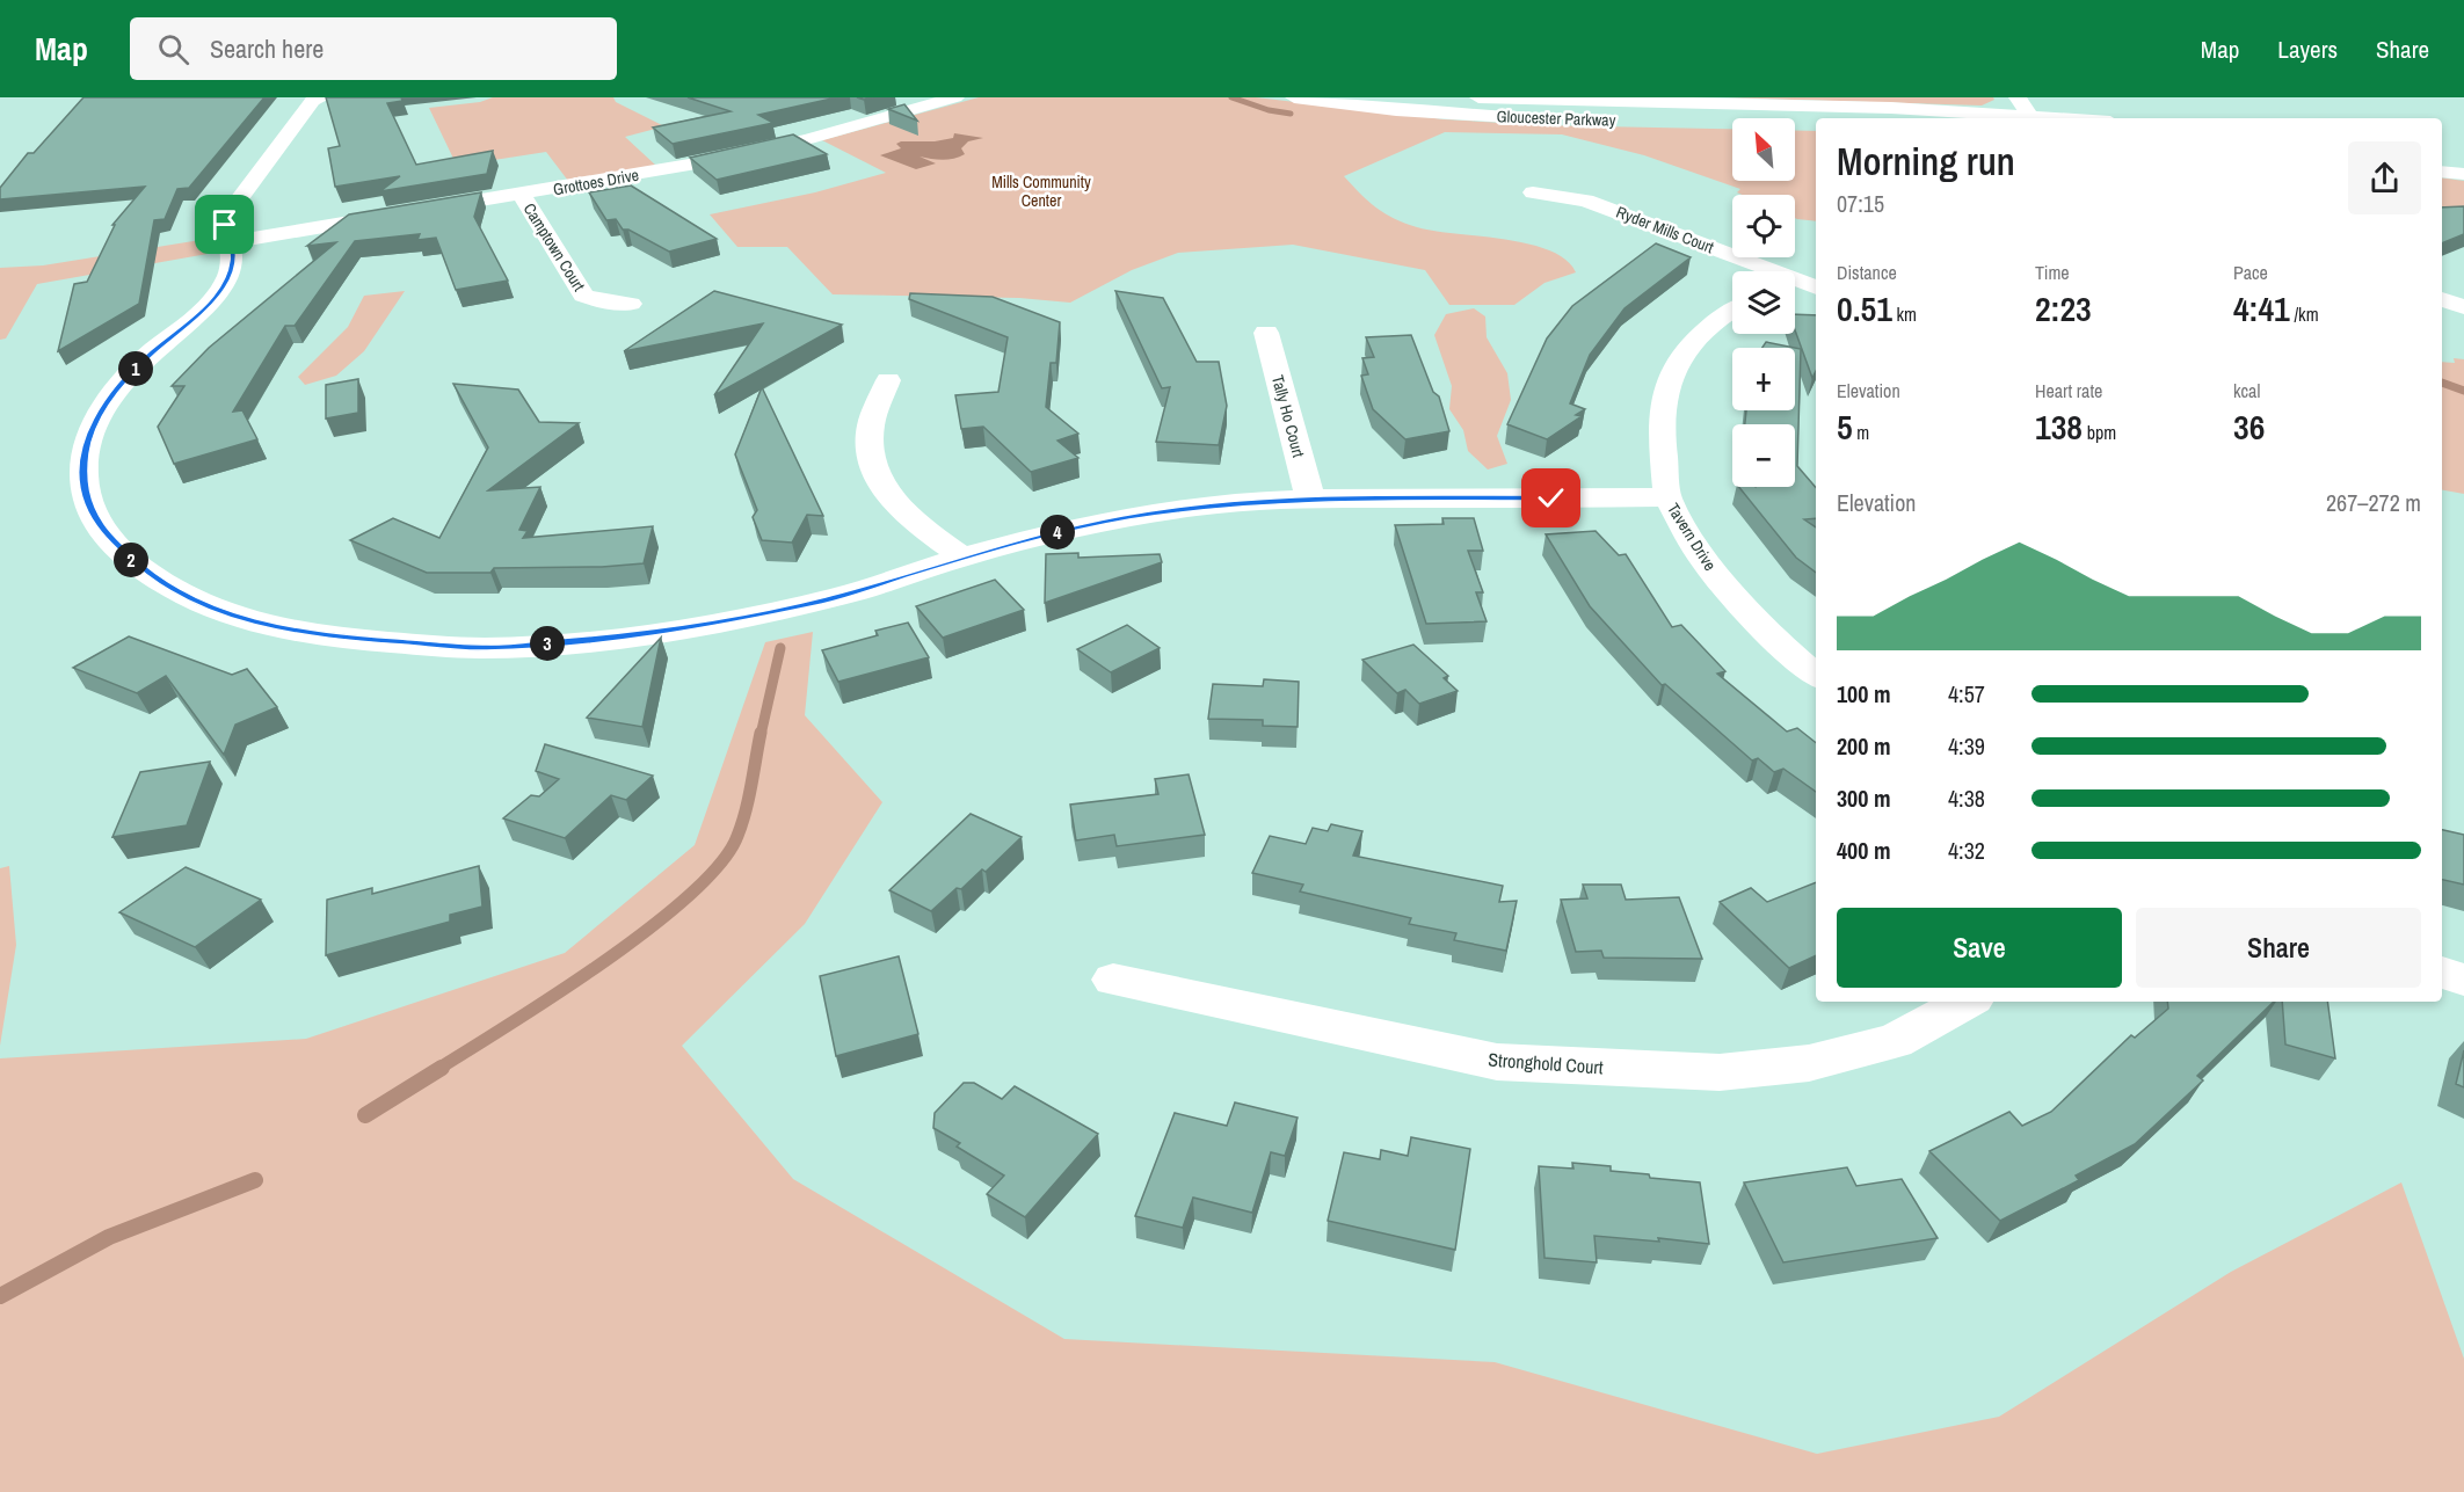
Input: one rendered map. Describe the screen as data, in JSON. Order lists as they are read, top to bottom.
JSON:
{
  "streets": {
    "street": [
      "Gloucester Parkway",
      "Grottoes Drive",
      "Ryder Mills Court",
      "Camptown Court",
      "Tally Ho Court",
      "Tavern Drive",
      "Stronghold Court"
    ]
  },
  "crossings": [
    ["Grottoes Drive", "Camptown Court"]
  ],
  "parks": ["Mills Community Center"],
  "north": "top left",
  "page": {
    "header": "Map",
    "search": "Search here",
    "nav": ["Map", "Layers", "Share"],
    "map_buttons": ["+", "−"],
    "heading": ["Morning run", "07:15"],
    "stats": [
      ["Distance", "0.51 km"],
      ["Time", "2:23"],
      ["Pace", "4:41 /km"],
      ["Elevation", "5 m"],
      ["Heart rate", "138 bpm"],
      ["kcal", "36"]
    ],
    "pins": [
      "1",
      "4",
      "2",
      "3"
    ],
    "chart": ["Elevation", "267–272 m"],
    "list": [
      {
        "name": "100 m",
        "note": "4:57"
      },
      {
        "name": "200 m",
        "note": "4:39"
      },
      {
        "name": "300 m",
        "note": "4:38"
      },
      {
        "name": "400 m",
        "note": "4:32"
      }
    ],
    "buttons": ["Save", "Share"]
  }
}
